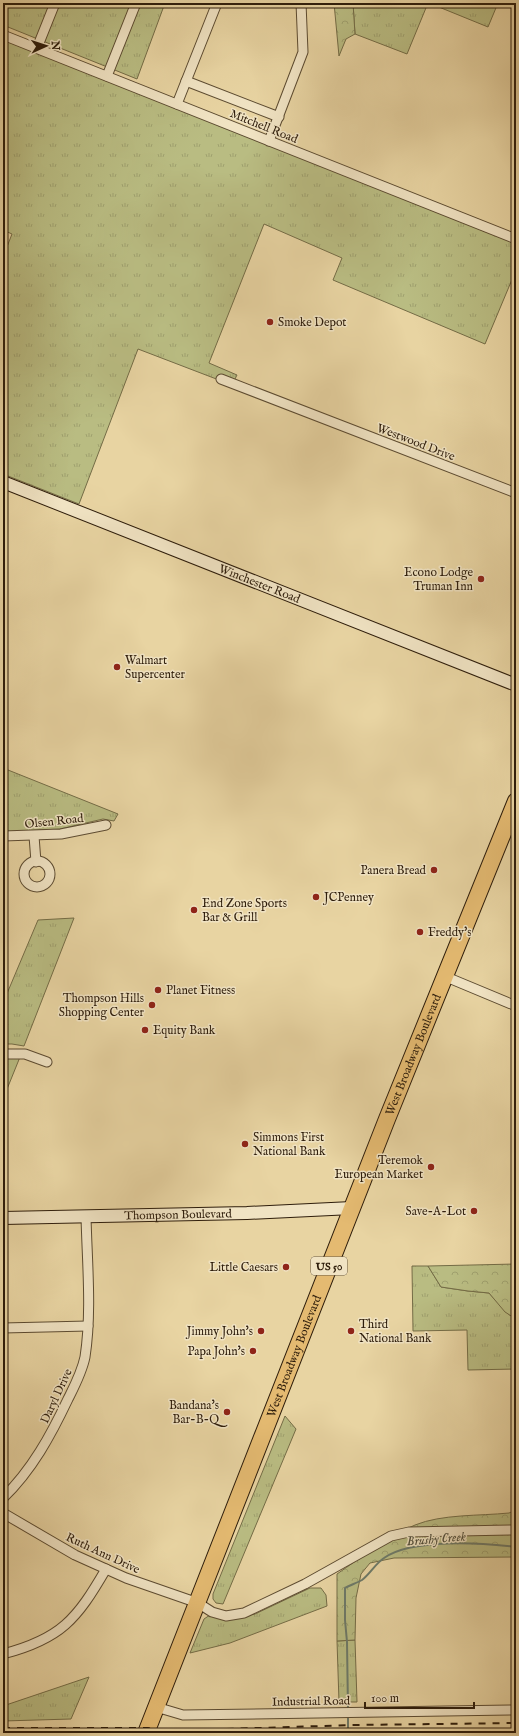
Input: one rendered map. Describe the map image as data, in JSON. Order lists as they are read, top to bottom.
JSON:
{
  "streets": {
    "highway": ["West Broadway Boulevard", "US 50"],
    "street": [
      "Mitchell Road",
      "Westwood Drive",
      "Winchester Road",
      "Olsen Road",
      "Thompson Boulevard",
      "Daryl Drive",
      "Ruth Ann Drive",
      "Industrial Road"
    ]
  },
  "crossings": [
    ["West Broadway Boulevard", "Thompson Boulevard"],
    ["West Broadway Boulevard", "Ruth Ann Drive"],
    ["West Broadway Boulevard", "Industrial Road"],
    ["Thompson Boulevard", "Daryl Drive"]
  ],
  "water": ["Brushy Creek"],
  "places": [
    "Smoke Depot",
    "Econo Lodge Truman Inn",
    "Walmart Supercenter",
    "Panera Bread",
    "JCPenney",
    "End Zone Sports Bar & Grill",
    "Freddy's",
    "Planet Fitness",
    "Thompson Hills Shopping Center",
    "Equity Bank",
    "Simmons First National Bank",
    "Teremok European Market",
    "Save-A-Lot",
    "Little Caesars",
    "Jimmy John's",
    "Third National Bank",
    "Papa John's",
    "Bandana's Bar-B-Q"
  ],
  "scale_bar": "100 m",
  "north": "right"
}
